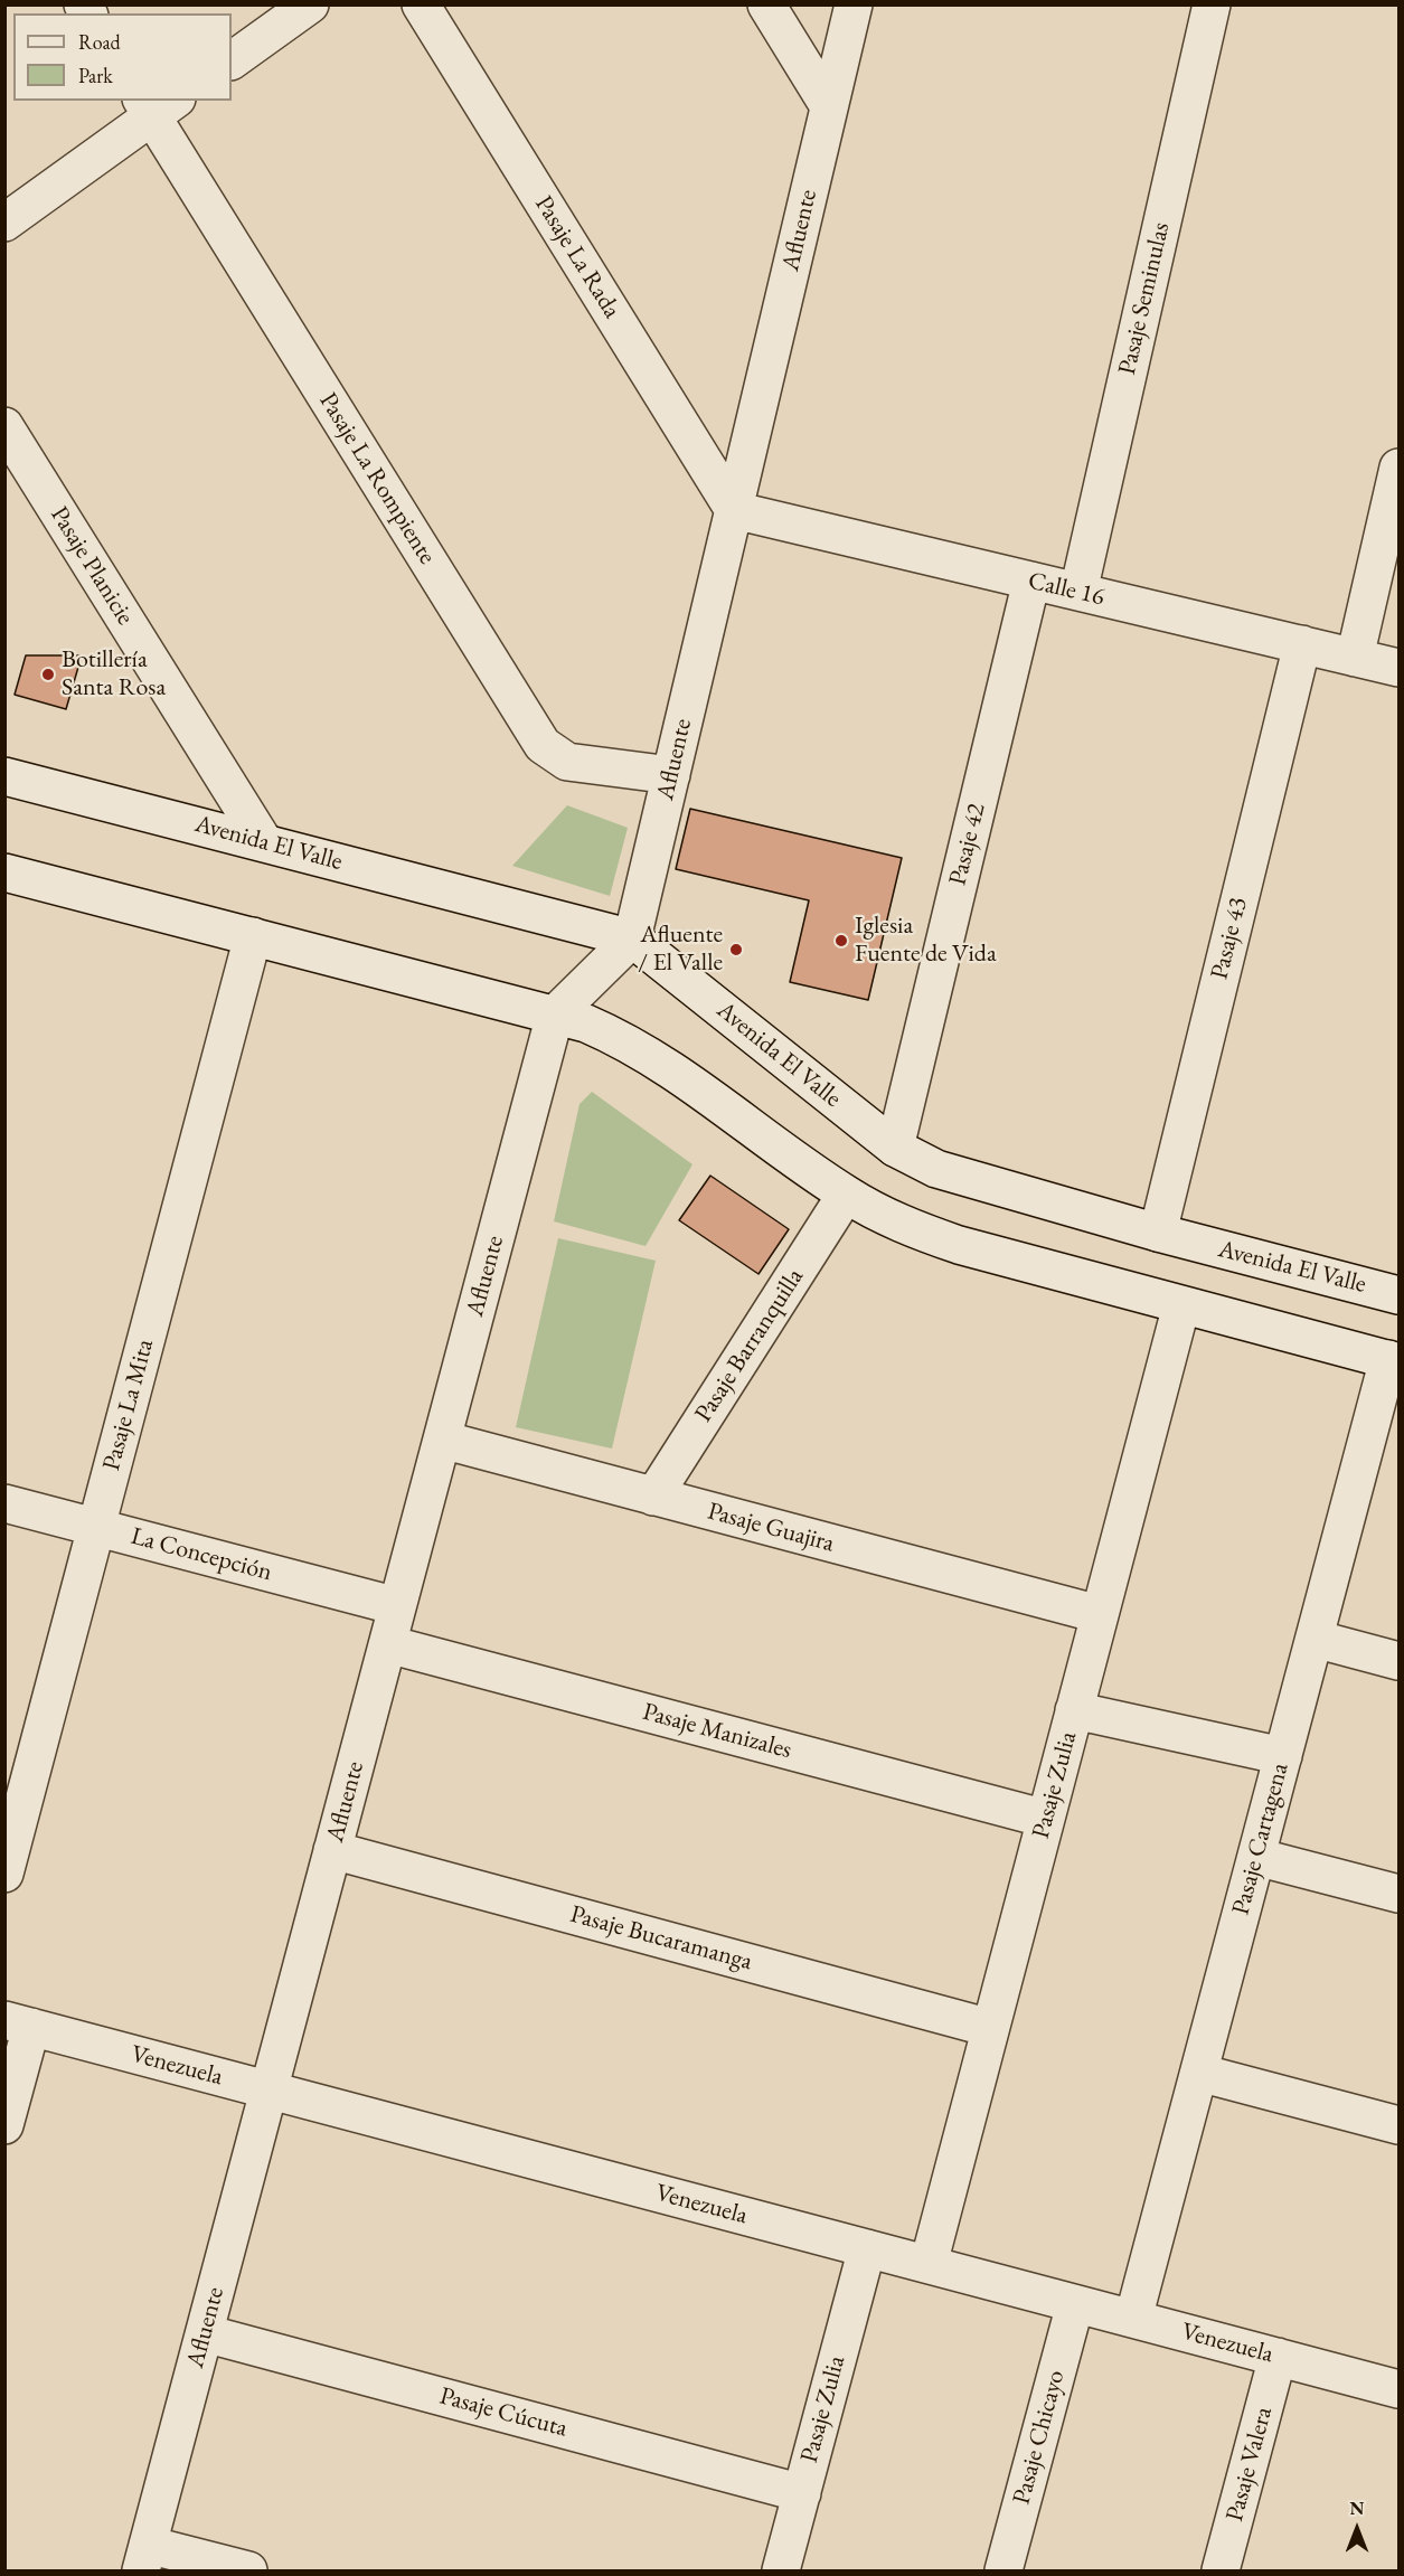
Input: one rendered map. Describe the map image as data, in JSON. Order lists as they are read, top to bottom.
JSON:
{
  "streets": {
    "street": [
      "Afluente",
      "Pasaje La Rada",
      "Pasaje Seminulas",
      "Pasaje La Rompiente",
      "Pasaje Planicie",
      "Calle 16",
      "Avenida El Valle",
      "Pasaje 42",
      "Pasaje 43",
      "Pasaje Barranquilla",
      "Pasaje La Mita",
      "Pasaje Guajira",
      "La Concepción",
      "Pasaje Manizales",
      "Pasaje Zulia",
      "Pasaje Cartagena",
      "Pasaje Bucaramanga",
      "Venezuela",
      "Pasaje Cúcuta",
      "Pasaje Chicayo",
      "Pasaje Valera"
    ]
  },
  "crossings": [
    ["Afluente", "Pasaje La Rada"],
    ["Afluente", "Pasaje La Rompiente"],
    ["Afluente", "Calle 16"],
    ["Afluente", "Avenida El Valle"],
    ["Afluente", "Pasaje Guajira"],
    ["Afluente", "La Concepción"],
    ["Afluente", "Pasaje Manizales"],
    ["Afluente", "Pasaje Bucaramanga"],
    ["Afluente", "Venezuela"],
    ["Afluente", "Pasaje Cúcuta"],
    ["Pasaje La Rada", "Calle 16"],
    ["Pasaje Seminulas", "Calle 16"],
    ["Pasaje Planicie", "Avenida El Valle"],
    ["Calle 16", "Pasaje 42"],
    ["Calle 16", "Pasaje 43"],
    ["Avenida El Valle", "Pasaje 42"],
    ["Avenida El Valle", "Pasaje 43"],
    ["Pasaje Barranquilla", "Pasaje Guajira"],
    ["Pasaje La Mita", "La Concepción"],
    ["Pasaje Guajira", "Pasaje Zulia"],
    ["Pasaje Manizales", "Pasaje Zulia"],
    ["Pasaje Zulia", "Pasaje Bucaramanga"],
    ["Pasaje Zulia", "Venezuela"],
    ["Pasaje Zulia", "Pasaje Cúcuta"],
    ["Pasaje Cartagena", "Venezuela"],
    ["Venezuela", "Pasaje Chicayo"],
    ["Venezuela", "Pasaje Valera"]
  ],
  "places": ["Botillería Santa Rosa", "Iglesia Fuente de Vida", "Afluente / El Valle"],
  "legend": ["Road", "Park"],
  "north": "top"
}
